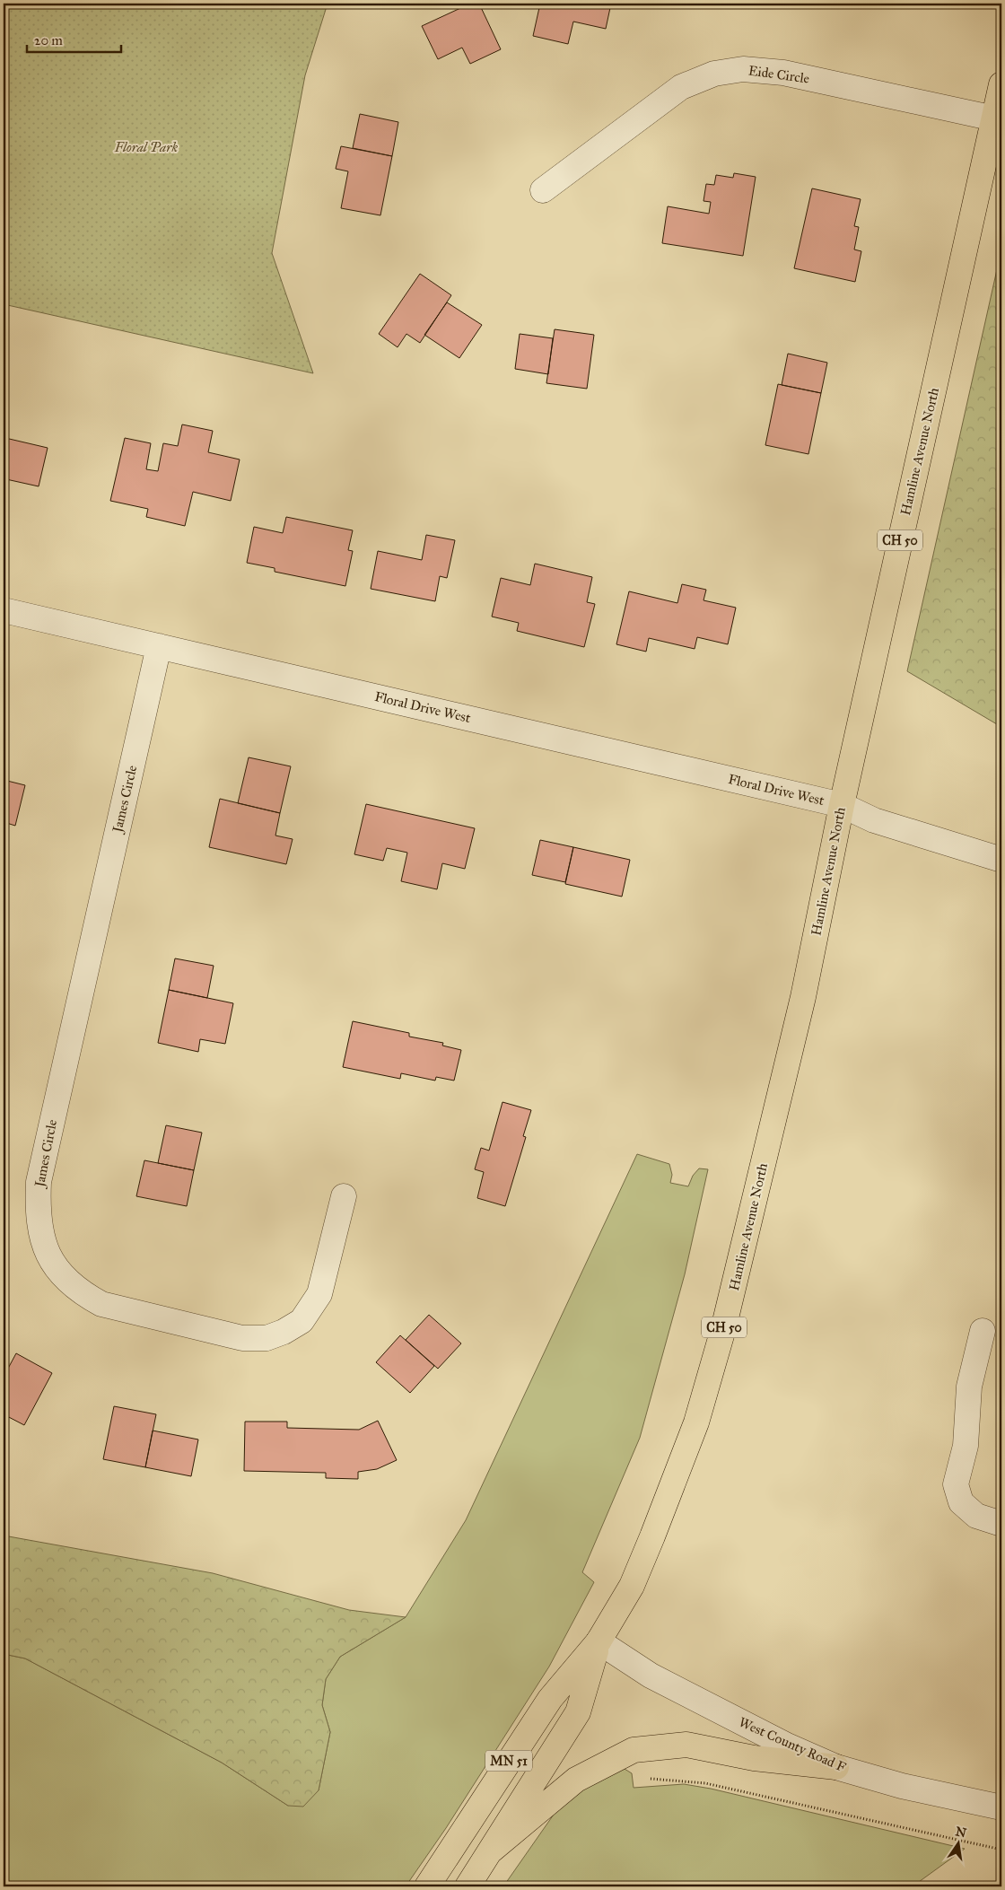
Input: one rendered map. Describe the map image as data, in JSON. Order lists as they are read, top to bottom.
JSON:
{
  "streets": {
    "main road": ["Hamline Avenue North", "CH 50", "MN 51"],
    "street": [
      "Eide Circle",
      "Floral Drive West",
      "James Circle",
      "West County Road F"
    ]
  },
  "crossings": [
    ["Eide Circle", "Hamline Avenue North"],
    ["Hamline Avenue North", "Floral Drive West"],
    ["Hamline Avenue North", "West County Road F"],
    ["Floral Drive West", "James Circle"]
  ],
  "parks": ["Floral Park"],
  "scale_bar": "20 m",
  "north": "top"
}
